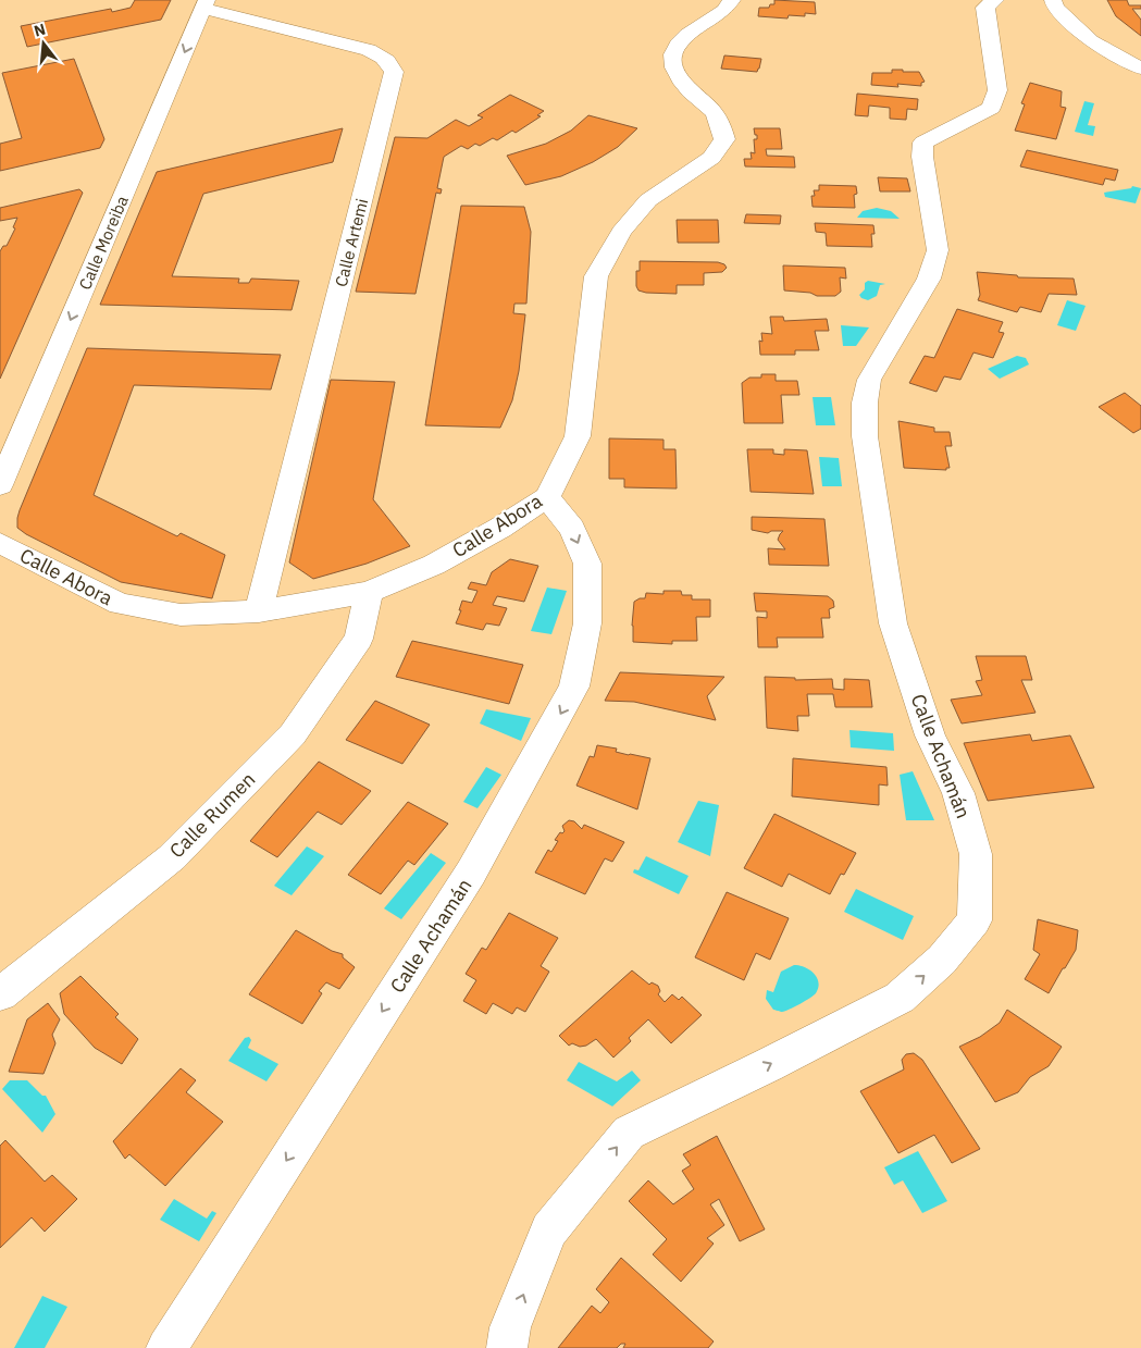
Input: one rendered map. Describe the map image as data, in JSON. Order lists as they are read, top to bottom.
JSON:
{
  "streets": {
    "street": [
      "Calle Moreiba",
      "Calle Artemi",
      "Calle Abora",
      "Calle Achamán",
      "Calle Rumen"
    ]
  },
  "crossings": [
    ["Calle Moreiba", "Calle Artemi"],
    ["Calle Artemi", "Calle Abora"],
    ["Calle Abora", "Calle Achamán"],
    ["Calle Abora", "Calle Rumen"]
  ],
  "one_way": ["Calle Moreiba"],
  "north": "top"
}
